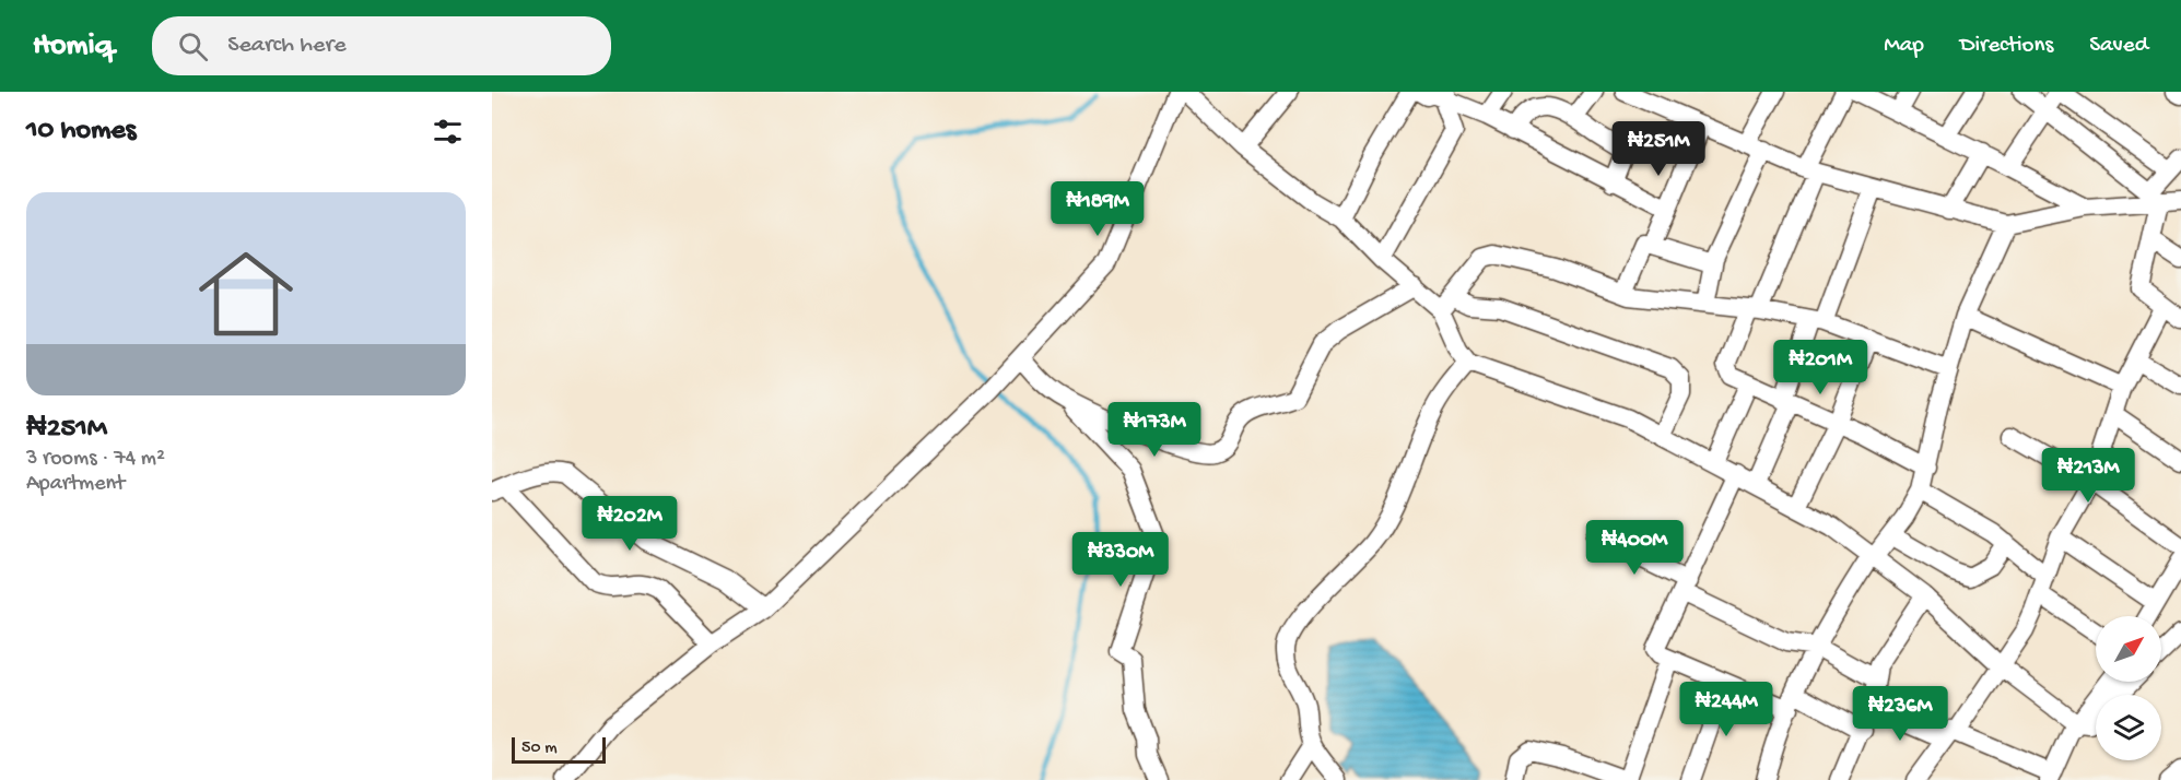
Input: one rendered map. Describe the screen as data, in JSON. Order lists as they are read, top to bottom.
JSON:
{
  "scale_bar": "50 m",
  "north": "top right",
  "page": {
    "header": "Homiq",
    "search": "Search here",
    "nav": ["Map", "Directions", "Saved"],
    "heading": "10 homes",
    "price": [
      "₦251M",
      "₦189M",
      "₦201M",
      "₦173M",
      "₦213M",
      "₦202M",
      "₦400M",
      "₦330M",
      "₦244M",
      "₦236M"
    ],
    "list": [
      {
        "name": "₦251M",
        "note": "3 rooms · 74 m² · Apartment"
      }
    ],
    "scale": "50 m"
  }
}
